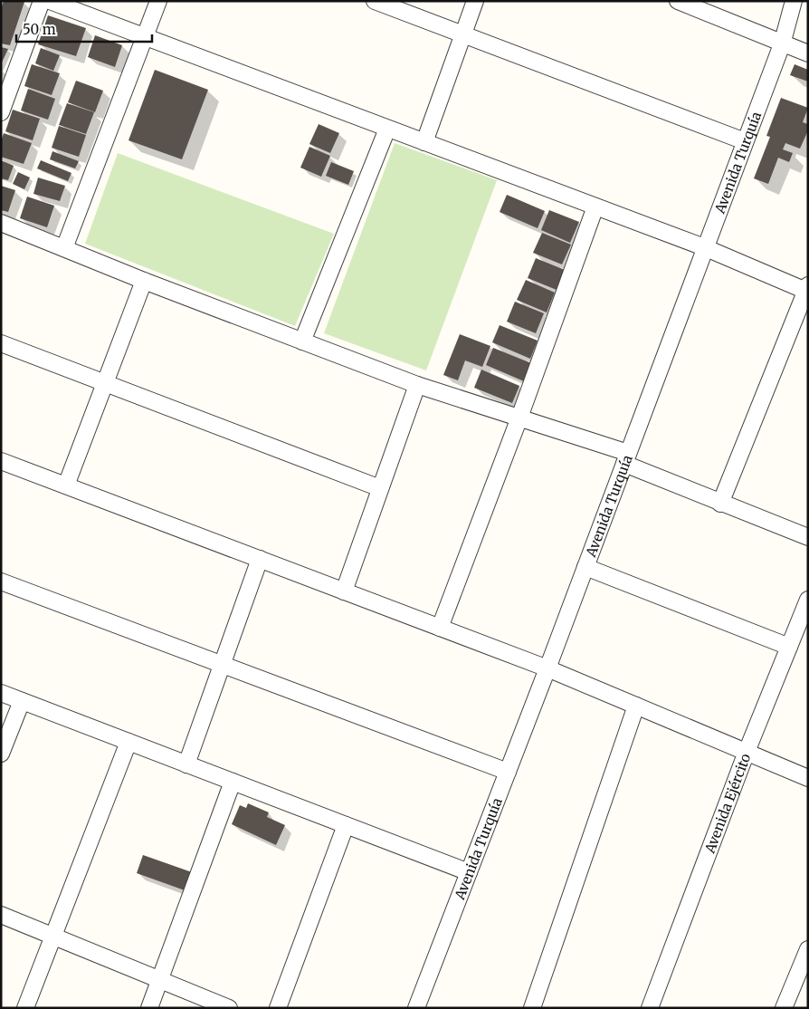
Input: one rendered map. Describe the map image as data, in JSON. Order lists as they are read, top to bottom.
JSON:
{
  "streets": {
    "street": ["Avenida Turquía", "Avenida Ejército"]
  },
  "scale_bar": "50 m"
}
